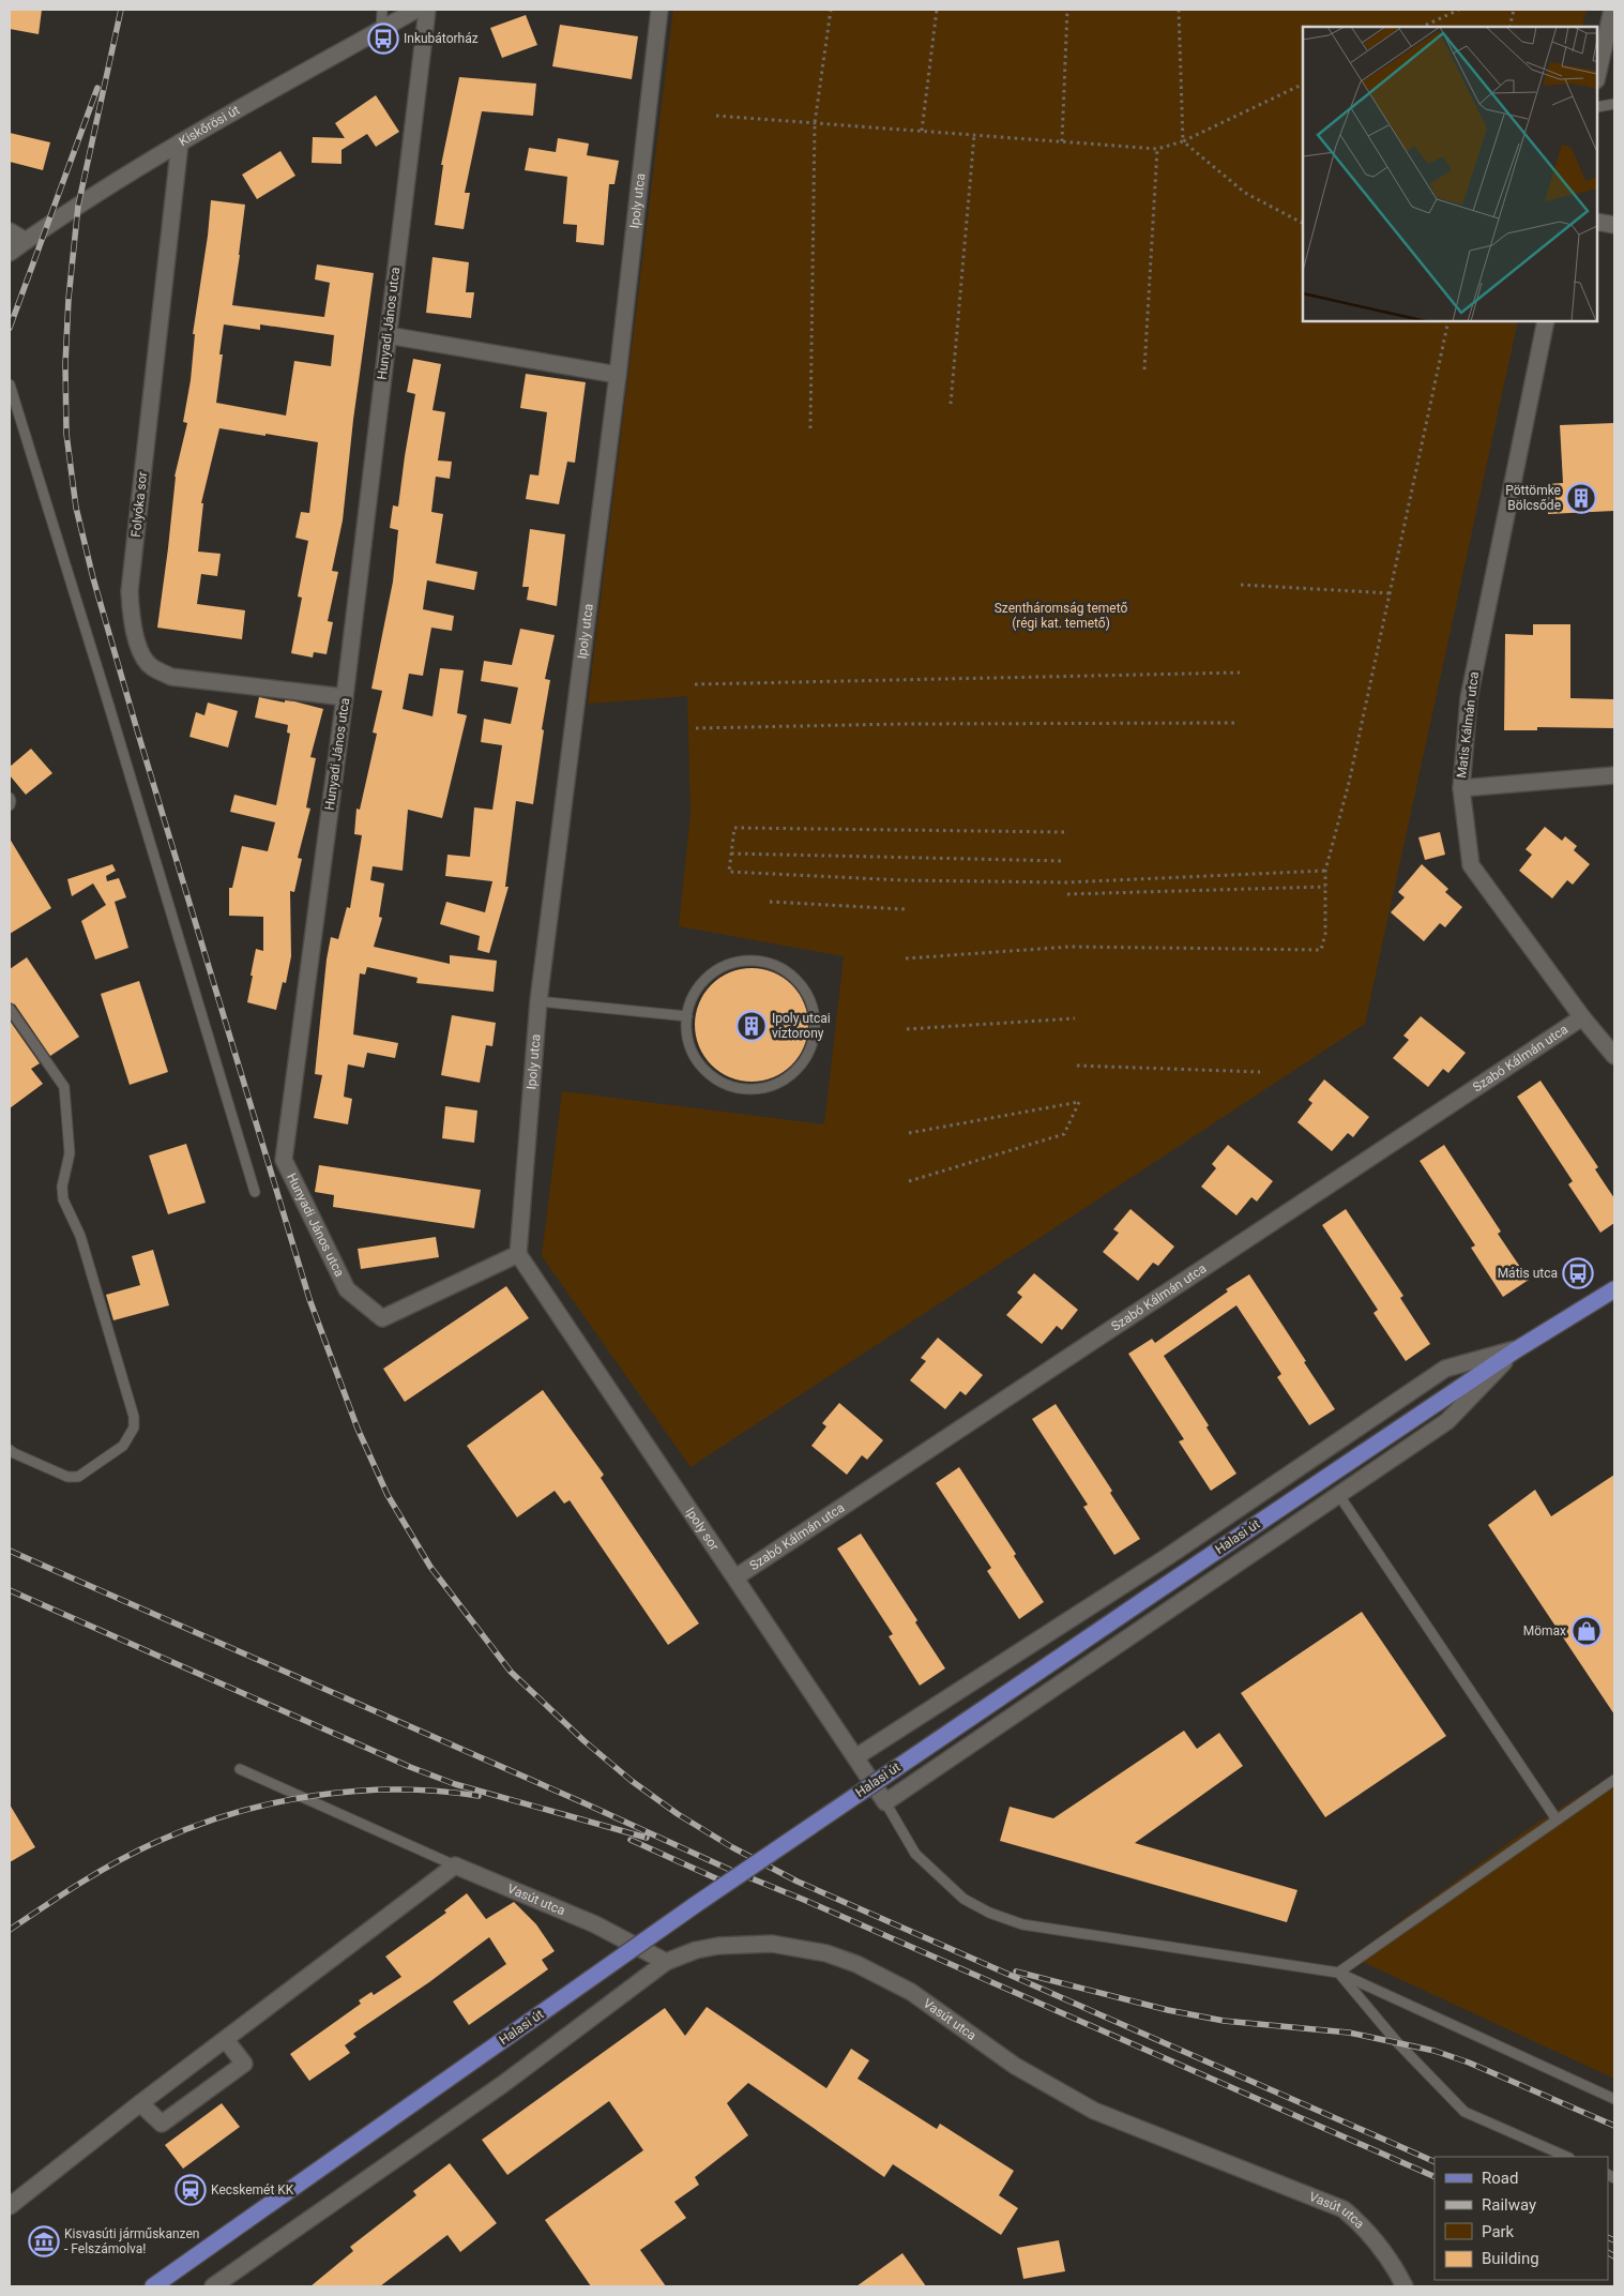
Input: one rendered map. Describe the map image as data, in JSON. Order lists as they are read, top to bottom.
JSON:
{
  "streets": {
    "main road": ["Halasi út"],
    "street": [
      "Kiskőrösi út",
      "Ipoly utca",
      "Hunyadi János utca",
      "Folyóka sor",
      "Matis Kálmán utca",
      "Szabó Kálmán utca",
      "Ipoly sor",
      "Vasút utca"
    ]
  },
  "crossings": [
    ["Kiskőrösi út", "Folyóka sor"],
    ["Ipoly utca", "Hunyadi János utca"],
    ["Ipoly utca", "Ipoly sor"],
    ["Hunyadi János utca", "Folyóka sor"],
    ["Hunyadi János utca", "Ipoly sor"],
    ["Matis Kálmán utca", "Szabó Kálmán utca"],
    ["Szabó Kálmán utca", "Ipoly sor"]
  ],
  "parks": ["Szentháromság temető (régi kat. temető)"],
  "places": {
    "bus stop": ["Inkubátorház", "Mátis utca"],
    "building": ["Pöttömke Bölcsőde", "Ipoly utcai víztorony"],
    "shop": ["Mömax"],
    "station": ["Kecskemét KK"],
    "museum": ["Kisvasúti járműskanzen - Felszámolva!"]
  },
  "legend": [
    "Road",
    "Railway",
    "Park",
    "Building"
  ]
}
